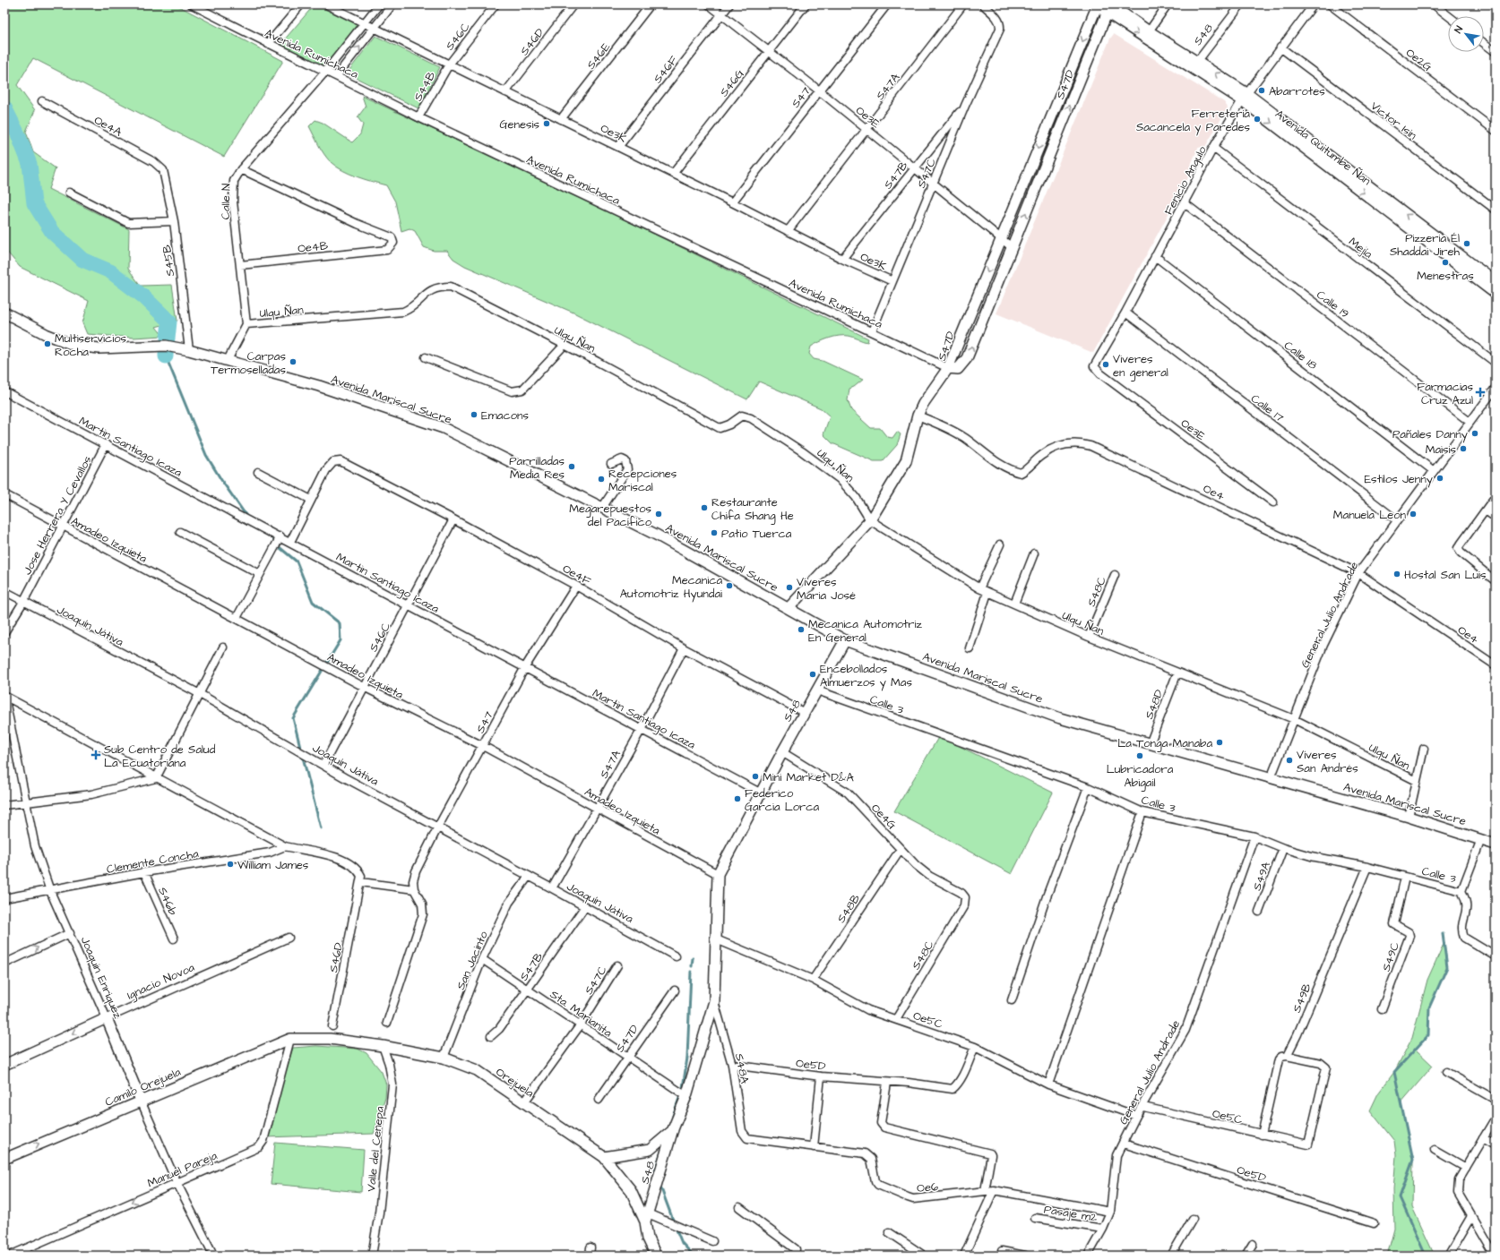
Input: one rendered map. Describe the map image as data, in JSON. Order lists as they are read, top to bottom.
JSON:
{
  "streets": {
    "street": [
      "S48",
      "S46C",
      "S46D",
      "Avenida Rumichaca",
      "S46E",
      "Oe2G",
      "S46F",
      "S46G",
      "S47D",
      "S44B",
      "S47A",
      "S47",
      "Oe3E",
      "Victor Isin",
      "Oe4A",
      "Oe3K",
      "Avenida Quitumbe Ñan",
      "S47C",
      "S47B",
      "Fenicio Angulo",
      "Calle N",
      "Oe4B",
      "Mejía",
      "S45B",
      "Calle 19",
      "Ulqu Ñan",
      "Calle 18",
      "Avenida Mariscal Sucre",
      "Calle 17",
      "Martin Santiago Icaza",
      "Oe4",
      "Jose Herrera Y Cevallos",
      "Amadeo Izquieta",
      "Oe4F",
      "S48C",
      "General Julio Andrade",
      "Joaquín Játiva",
      "Calle 3",
      "S48D",
      "Oe4G",
      "Clemente Concha",
      "S49A",
      "S46b",
      "S48B",
      "S49C",
      "San Jacinto",
      "Joaquin Enriquez",
      "Ignacio Novoa",
      "S49B",
      "Sta. Marianita",
      "Oe5C",
      "Oe5D",
      "S48A",
      "Orejuela",
      "Camilo Orejuela",
      "Valle del Cenepa",
      "Manuel Pareja",
      "Oe6",
      "Pasaje m2"
    ]
  },
  "crossings": [
    ["S48", "Avenida Quitumbe Ñan"],
    ["S48", "Avenida Mariscal Sucre"],
    ["S48", "Martin Santiago Icaza"],
    ["S48", "Amadeo Izquieta"],
    ["S48", "Oe4F"],
    ["S48", "Calle 3"],
    ["S48", "Oe4G"],
    ["S48", "Sta. Marianita"],
    ["S48", "Oe5C"],
    ["S48", "S48A"],
    ["S48", "Orejuela"],
    ["S46C", "S44B"],
    ["S46C", "Oe3K"],
    ["S46C", "Martin Santiago Icaza"],
    ["S46C", "Amadeo Izquieta"],
    ["S46C", "Oe4F"],
    ["S46C", "Joaquín Játiva"],
    ["S46D", "Oe3K"],
    ["Avenida Rumichaca", "S47D"],
    ["Avenida Rumichaca", "S44B"],
    ["Avenida Rumichaca", "S47C"],
    ["Avenida Rumichaca", "Calle N"],
    ["S46E", "Oe3K"],
    ["S46F", "Oe3E"],
    ["S46F", "Oe3K"],
    ["S46G", "Oe3E"],
    ["S46G", "Oe3K"],
    ["S47D", "Oe3E"],
    ["S47D", "Avenida Quitumbe Ñan"],
    ["S47D", "Sta. Marianita"],
    ["S44B", "Oe3K"],
    ["S47A", "Oe3E"],
    ["S47A", "Oe3K"],
    ["S47A", "Martin Santiago Icaza"],
    ["S47A", "Amadeo Izquieta"],
    ["S47A", "Oe4F"],
    ["S47A", "Joaquín Játiva"],
    ["S47", "Oe3E"],
    ["S47", "Oe3K"],
    ["S47", "Martin Santiago Icaza"],
    ["S47", "Amadeo Izquieta"],
    ["S47", "Oe4F"],
    ["S47", "Joaquín Játiva"],
    ["Oe3E", "S47C"],
    ["Oe3E", "S47B"],
    ["Oe3E", "Fenicio Angulo"],
    ["Victor Isin", "Fenicio Angulo"],
    ["Oe4A", "S45B"],
    ["Oe3K", "S47C"],
    ["Oe3K", "S47B"],
    ["Oe3K", "Calle N"],
    ["Avenida Quitumbe Ñan", "Fenicio Angulo"],
    ["S47C", "S47B"],
    ["S47C", "Sta. Marianita"],
    ["S47C", "Orejuela"],
    ["S47B", "Joaquín Játiva"],
    ["S47B", "Sta. Marianita"],
    ["Fenicio Angulo", "Mejía"],
    ["Fenicio Angulo", "Calle 19"],
    ["Fenicio Angulo", "Calle 18"],
    ["Fenicio Angulo", "Calle 17"],
    ["Calle N", "Oe4B"],
    ["Calle N", "Ulqu Ñan"],
    ["S45B", "Avenida Mariscal Sucre"],
    ["Calle 19", "General Julio Andrade"],
    ["Ulqu Ñan", "S48C"],
    ["Ulqu Ñan", "General Julio Andrade"],
    ["Ulqu Ñan", "S48D"],
    ["Calle 18", "General Julio Andrade"],
    ["Avenida Mariscal Sucre", "General Julio Andrade"],
    ["Avenida Mariscal Sucre", "S48D"],
    ["Calle 17", "General Julio Andrade"],
    ["Martin Santiago Icaza", "Jose Herrera Y Cevallos"],
    ["Oe4", "General Julio Andrade"],
    ["Jose Herrera Y Cevallos", "Amadeo Izquieta"],
    ["Jose Herrera Y Cevallos", "Joaquín Játiva"],
    ["S48C", "Oe4G"],
    ["S48C", "Oe5C"],
    ["General Julio Andrade", "Calle 3"],
    ["General Julio Andrade", "Oe5C"],
    ["General Julio Andrade", "Oe5D"],
    ["General Julio Andrade", "Oe6"],
    ["General Julio Andrade", "Pasaje m2"],
    ["Joaquín Játiva", "San Jacinto"],
    ["Calle 3", "S49A"],
    ["Calle 3", "S49C"],
    ["Calle 3", "S49B"],
    ["Oe4G", "S48B"],
    ["Clemente Concha", "S46b"],
    ["Clemente Concha", "Joaquin Enriquez"],
    ["S48B", "Oe5C"],
    ["San Jacinto", "Sta. Marianita"],
    ["San Jacinto", "Orejuela"],
    ["Joaquin Enriquez", "Ignacio Novoa"],
    ["Joaquin Enriquez", "Camilo Orejuela"],
    ["Joaquin Enriquez", "Manuel Pareja"],
    ["S49B", "Oe5C"],
    ["Oe5C", "Oe5D"],
    ["Oe5D", "S48A"],
    ["S48A", "Oe6"],
    ["Orejuela", "Camilo Orejuela"],
    ["Orejuela", "Valle del Cenepa"],
    ["Orejuela", "Manuel Pareja"],
    ["Camilo Orejuela", "Manuel Pareja"]
  ],
  "one_way": ["Ignacio Novoa", "Camilo Orejuela", "Manuel Pareja"],
  "places": {
    "other": [
      "Abarrotes",
      "Ferretería Sacancela y Paredes",
      "Genesis",
      "Pizzeria Él Shaddai Jireh",
      "Menestras",
      "Multiservicios Rocha",
      "Carpas Termoselladas",
      "Viveres en general",
      "Emacons",
      "Pañales Danny",
      "Maisis",
      "Parrilladas Media Res",
      "Estilos Jenny",
      "Recepciones Mariscal",
      "Restaurante Chifa Shang He",
      "Megarepuestos del Pacífico",
      "Manuela Leon",
      "Patio Tuerca",
      "Hostal San Luis",
      "Mecanica Automotriz Hyundai",
      "Víveres Maria José",
      "Mecanica Automotriz En General",
      "Encebollados Almuerzos y Mas",
      "La Tonga Manaba",
      "Lubricadora Abigail",
      "Víveres San Andrés",
      "Mini Market D&A",
      "Federico Garcia Lorca",
      "William James"
    ],
    "health": ["Farmacias Cruz Azul", "Sub Centro de Salud La Ecuatoriana"]
  },
  "north": "top left"
}
